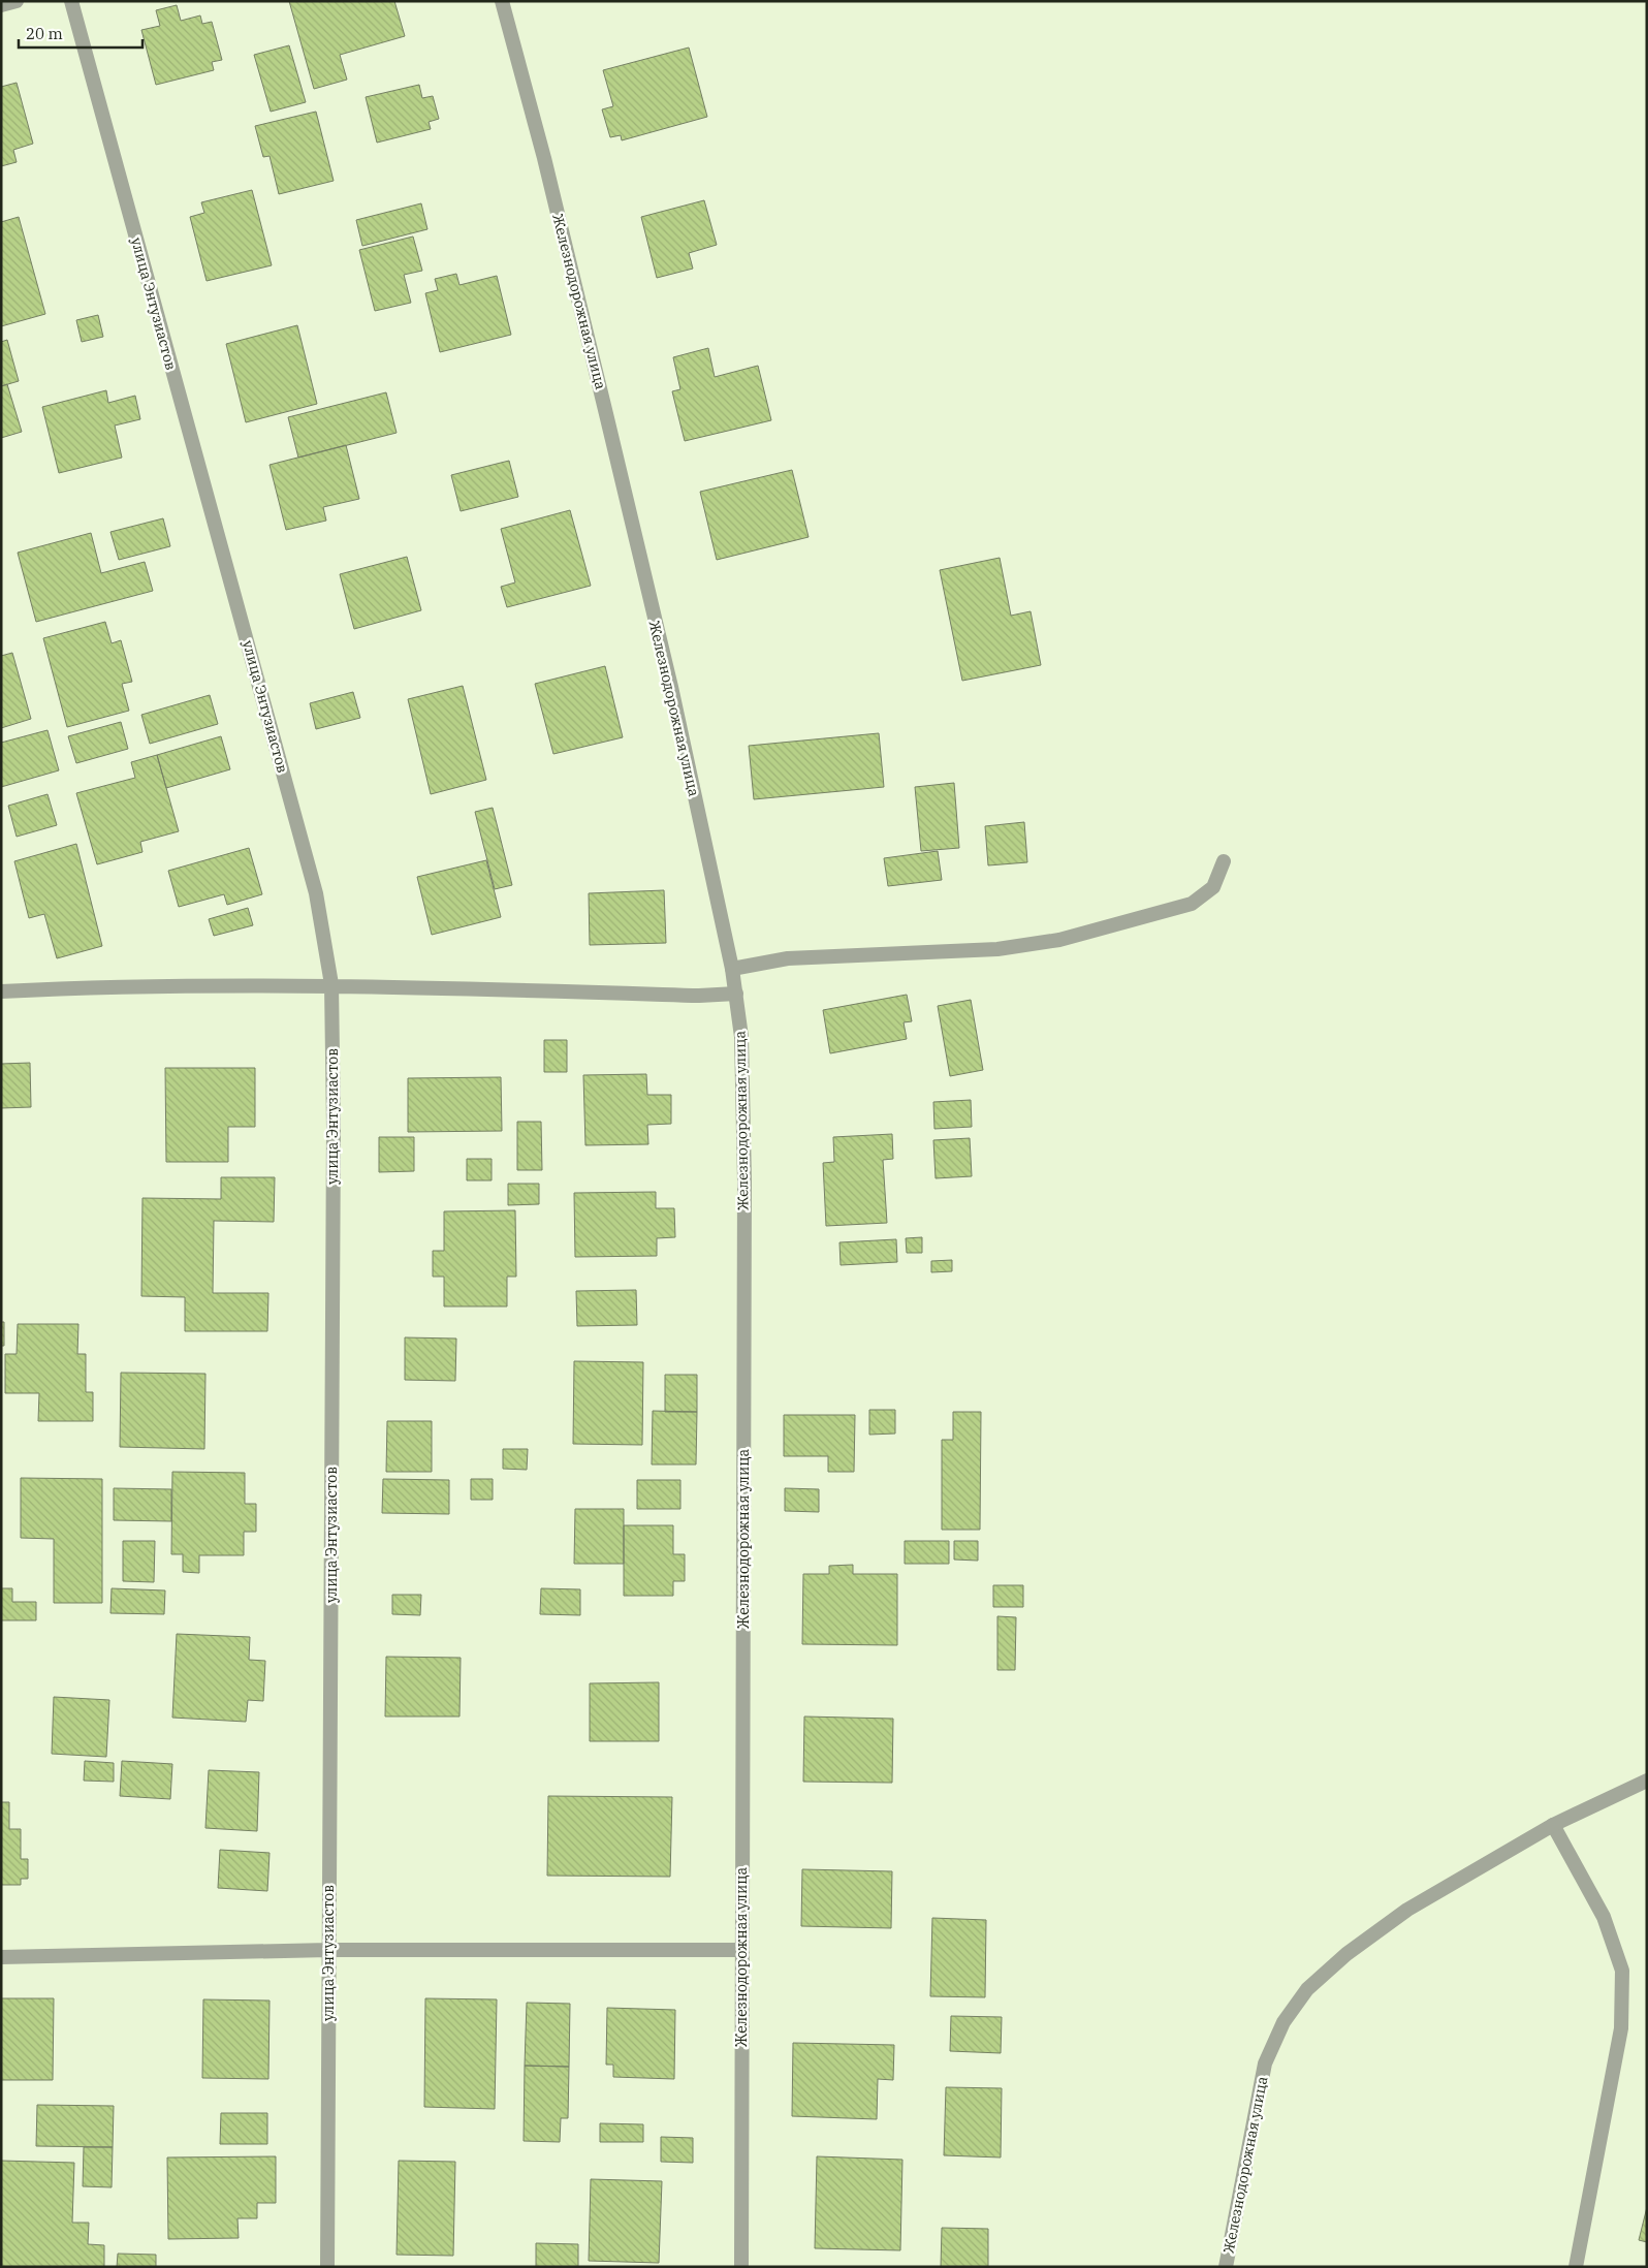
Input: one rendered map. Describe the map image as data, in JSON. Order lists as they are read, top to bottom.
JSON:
{
  "streets": {
    "street": ["Железнодорожная улица", "улица Энтузиастов"]
  },
  "scale_bar": "20 m"
}
